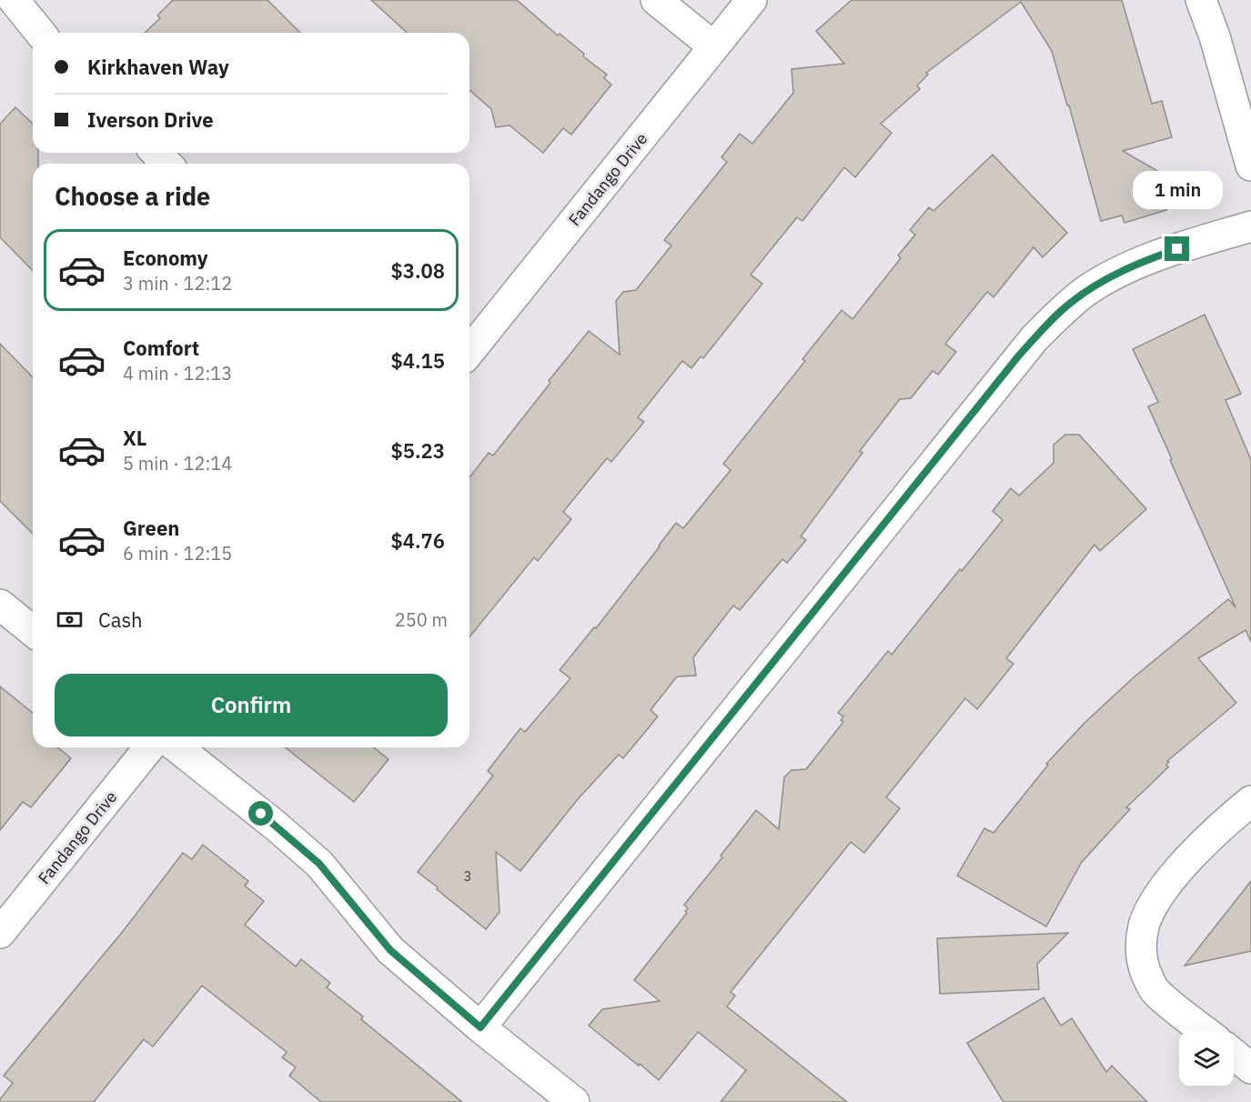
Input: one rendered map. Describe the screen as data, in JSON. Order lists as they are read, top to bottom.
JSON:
{
  "streets": {
    "street": ["Fandango Drive"]
  },
  "house_numbers": ["3"],
  "page": {
    "banner": ["Kirkhaven Way", "Iverson Drive"],
    "heading": "Choose a ride",
    "bubble": "1 min",
    "list": [
      {
        "name": "Economy",
        "note": "3 min · 12:12",
        "value": "$3.08"
      },
      {
        "name": "Comfort",
        "note": "4 min · 12:13",
        "value": "$4.15"
      },
      {
        "name": "XL",
        "note": "5 min · 12:14",
        "value": "$5.23"
      },
      {
        "name": "Green",
        "note": "6 min · 12:15",
        "value": "$4.76"
      }
    ],
    "pay": ["Cash", "250 m"],
    "buttons": "Confirm"
  }
}
